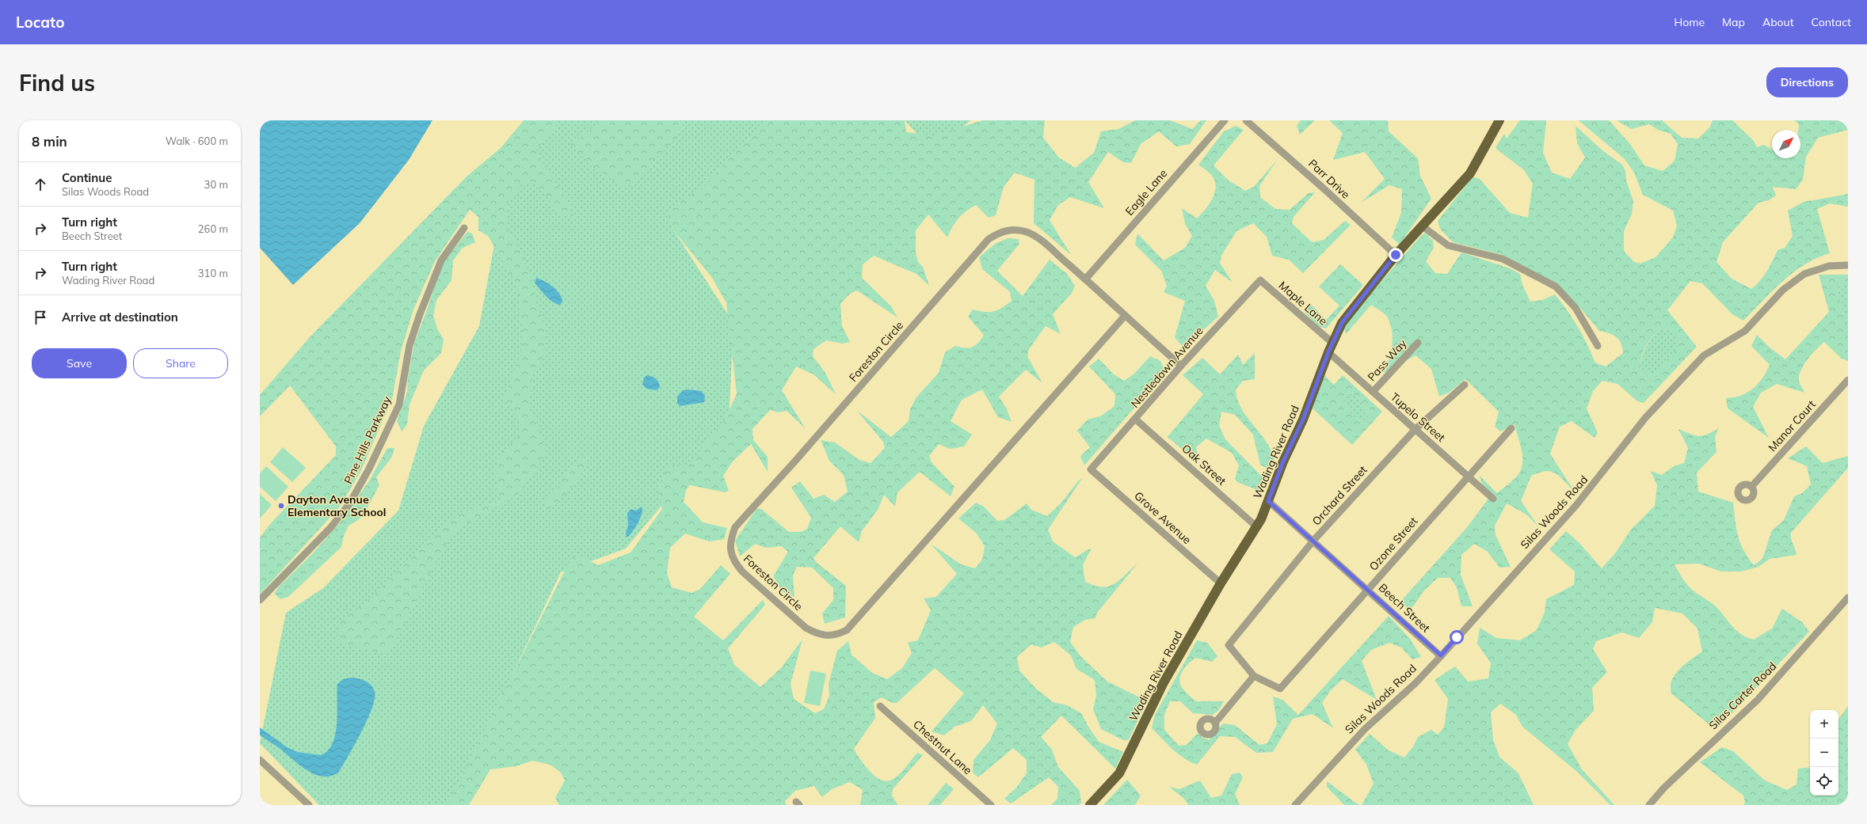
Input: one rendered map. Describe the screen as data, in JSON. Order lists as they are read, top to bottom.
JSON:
{
  "streets": {
    "main road": ["Wading River Road"],
    "street": [
      "Parr Drive",
      "Eagle Lane",
      "Maple Lane",
      "Foreston Circle",
      "Pass Way",
      "Nestledown Avenue",
      "Tupelo Street",
      "Manor Court",
      "Pine Hills Parkway",
      "Oak Street",
      "Orchard Street",
      "Silas Woods Road",
      "Grove Avenue",
      "Ozone Street",
      "Beech Street",
      "Silas Carter Road",
      "Chestnut Lane"
    ]
  },
  "crossings": [
    ["Parr Drive", "Wading River Road"],
    ["Eagle Lane", "Foreston Circle"],
    ["Maple Lane", "Nestledown Avenue"],
    ["Maple Lane", "Wading River Road"],
    ["Foreston Circle", "Nestledown Avenue"],
    ["Pass Way", "Tupelo Street"],
    ["Nestledown Avenue", "Oak Street"],
    ["Nestledown Avenue", "Grove Avenue"],
    ["Tupelo Street", "Wading River Road"],
    ["Tupelo Street", "Orchard Street"],
    ["Tupelo Street", "Ozone Street"],
    ["Wading River Road", "Oak Street"],
    ["Wading River Road", "Grove Avenue"],
    ["Wading River Road", "Beech Street"],
    ["Orchard Street", "Ozone Street"],
    ["Orchard Street", "Beech Street"],
    ["Silas Woods Road", "Beech Street"],
    ["Ozone Street", "Beech Street"]
  ],
  "places": ["Dayton Avenue Elementary School"],
  "north": "top right",
  "page": {
    "header": "Locato",
    "nav": [
      "Home",
      "Map",
      "About",
      "Contact"
    ],
    "buttons": [
      "Directions",
      ["Save", "Share"]
    ],
    "title": "Find us",
    "heading": ["8 min", "Walk · 600 m"],
    "list": [
      ["Continue", "Silas Woods Road", "30 m"],
      ["Turn right", "Beech Street", "260 m"],
      ["Turn right", "Wading River Road", "310 m"],
      "Arrive at destination"
    ],
    "map_buttons": ["+", "−"]
  }
}
